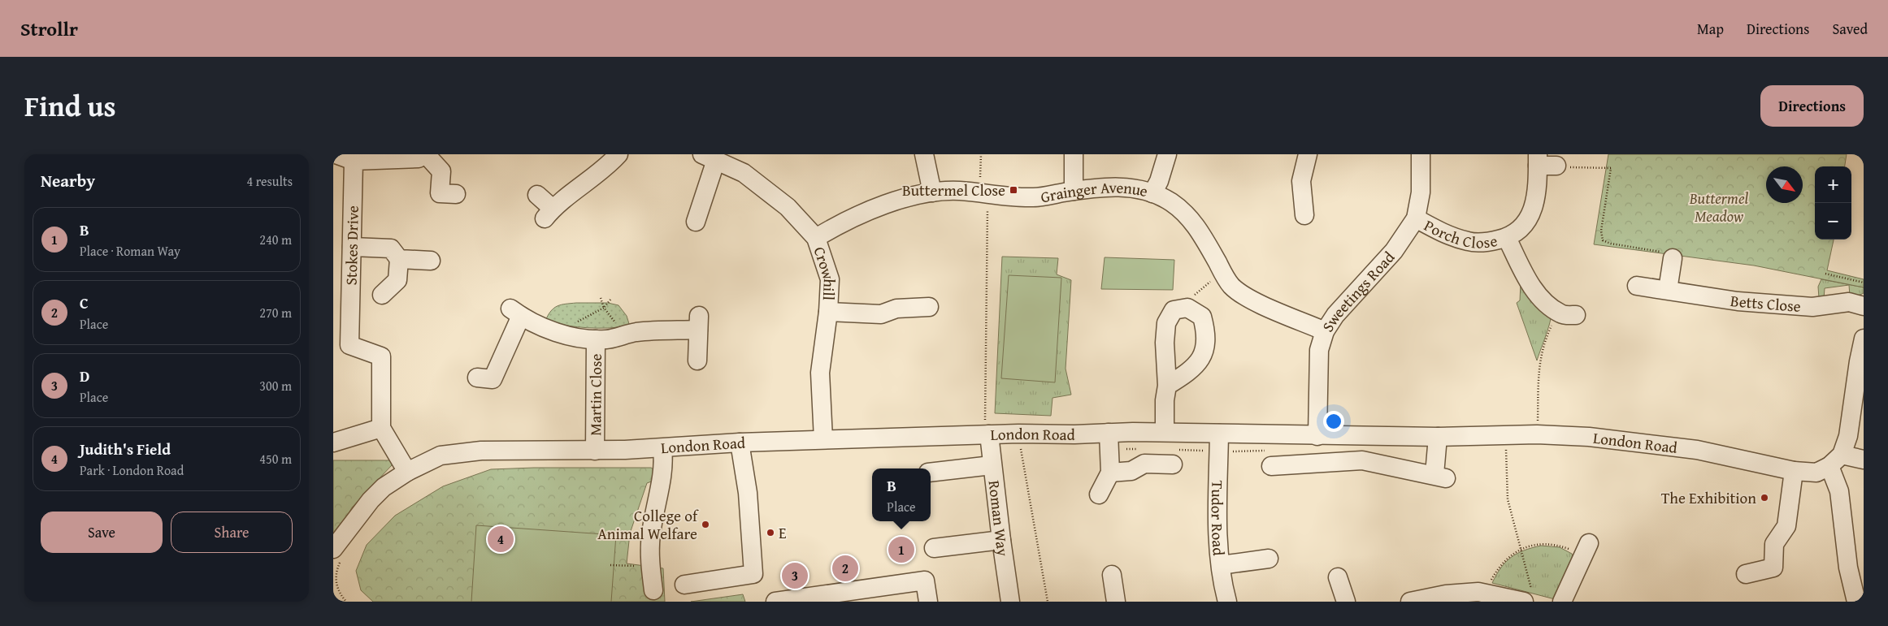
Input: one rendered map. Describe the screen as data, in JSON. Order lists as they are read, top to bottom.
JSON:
{
  "streets": {
    "street": [
      "Grainger Avenue",
      "Porch Close",
      "Stokes Drive",
      "Crowhill",
      "Sweetings Road",
      "Betts Close",
      "Martin Close",
      "London Road",
      "Roman Way",
      "Tudor Road"
    ]
  },
  "crossings": [
    ["Grainger Avenue", "Crowhill"],
    ["Grainger Avenue", "Sweetings Road"],
    ["Porch Close", "Sweetings Road"],
    ["Crowhill", "London Road"],
    ["Sweetings Road", "London Road"],
    ["Martin Close", "London Road"],
    ["London Road", "Roman Way"],
    ["London Road", "Tudor Road"]
  ],
  "parks": ["Buttermel Meadow"],
  "places": {
    "transit": ["Buttermel Close"],
    "other": ["The Exhibition", "College of Animal Welfare", "E"]
  },
  "north": "bottom right",
  "page": {
    "header": "Strollr",
    "nav": ["Map", "Directions", "Saved"],
    "title": "Find us",
    "buttons": [
      "Directions",
      ["Save", "Share"]
    ],
    "heading": ["Nearby", "4 results"],
    "map_buttons": ["+", "−"],
    "list": [
      {
        "mark": "1",
        "name": "B",
        "note": "Place · Roman Way",
        "value": "240 m"
      },
      {
        "mark": "2",
        "name": "C",
        "note": "Place",
        "value": "270 m"
      },
      {
        "mark": "3",
        "name": "D",
        "note": "Place",
        "value": "300 m"
      },
      {
        "mark": "4",
        "name": "Judith's Field",
        "note": "Park · London Road",
        "value": "450 m"
      }
    ],
    "popup": ["B", "Place"],
    "pins": [
      "4",
      "1",
      "2",
      "3"
    ]
  }
}
